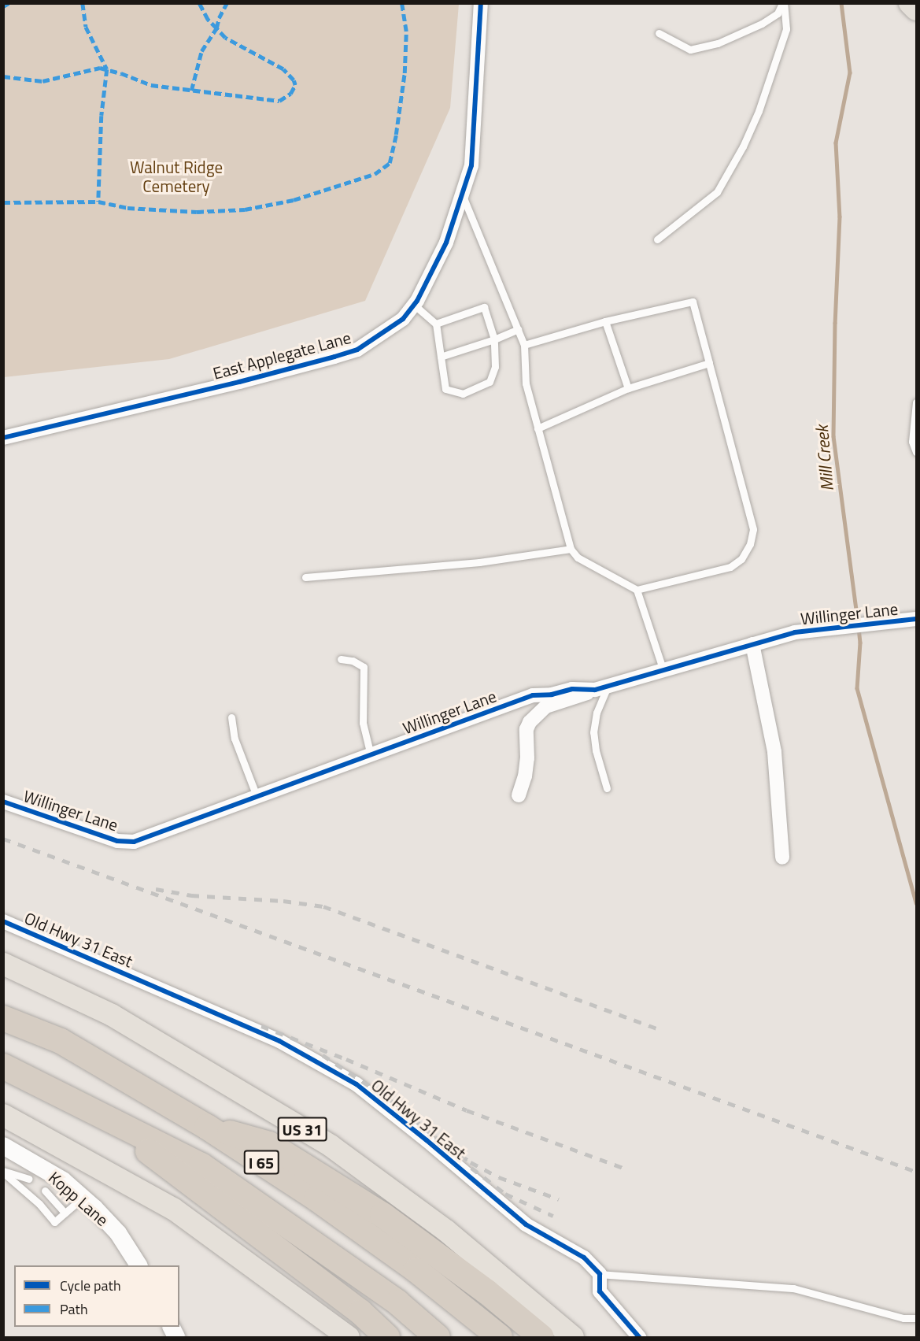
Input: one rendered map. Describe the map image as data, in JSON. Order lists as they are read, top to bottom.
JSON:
{
  "streets": {
    "highway": ["I 65"],
    "main road": ["US 31"],
    "street": [
      "East Applegate Lane",
      "Willinger Lane",
      "Old Hwy 31 East",
      "Kopp Lane"
    ]
  },
  "water": ["Mill Creek"],
  "parks": ["Walnut Ridge Cemetery"],
  "legend": ["Cycle path", "Path"]
}
